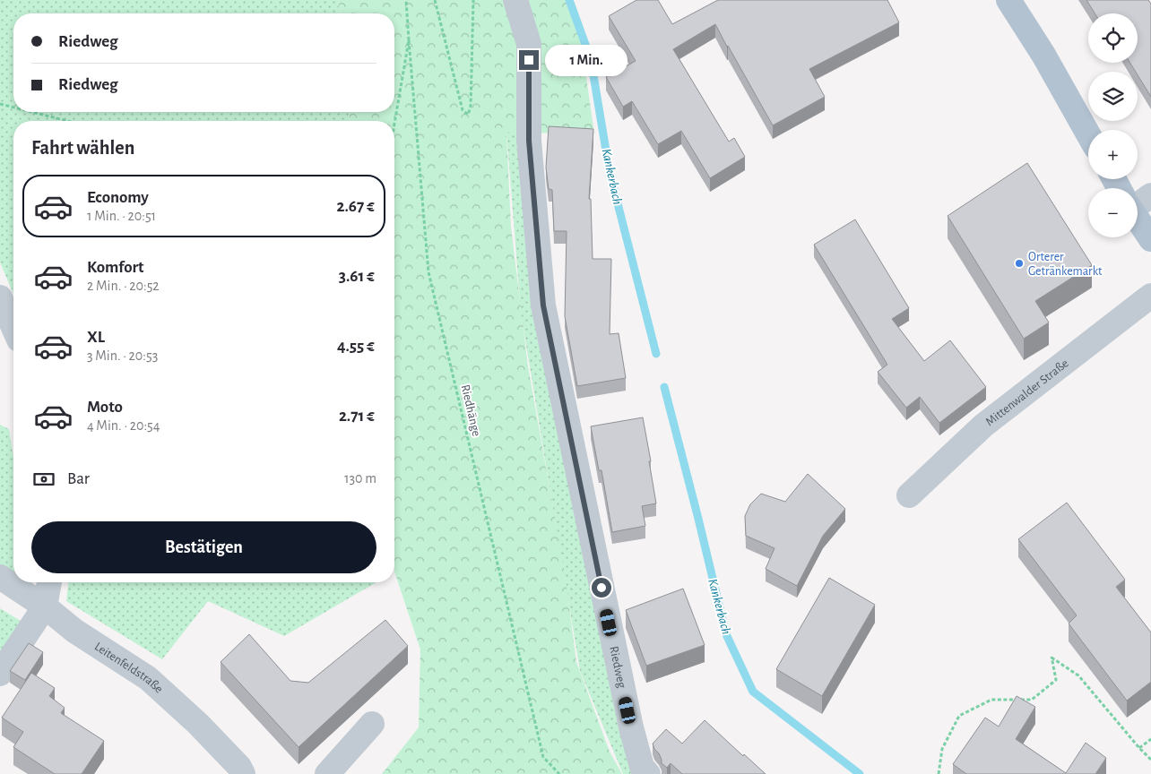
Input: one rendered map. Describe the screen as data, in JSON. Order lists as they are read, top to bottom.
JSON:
{
  "streets": {
    "street": ["Mittenwalder Straße", "Riedweg", "Leitenfeldstraße"],
    "path": ["Riedhänge"]
  },
  "water": ["Kankerbach"],
  "places": ["Orterer Getränkemarkt"],
  "page": {
    "map_buttons": ["+", "−"],
    "banner": ["Riedweg", "Riedweg"],
    "bubble": "1 Min.",
    "heading": "Fahrt wählen",
    "list": [
      {
        "name": "Economy",
        "note": "1 Min. · 20:51",
        "value": "2.67 €"
      },
      {
        "name": "Komfort",
        "note": "2 Min. · 20:52",
        "value": "3.61 €"
      },
      {
        "name": "XL",
        "note": "3 Min. · 20:53",
        "value": "4.55 €"
      },
      {
        "name": "Moto",
        "note": "4 Min. · 20:54",
        "value": "2.71 €"
      }
    ],
    "pay": ["Bar", "130 m"],
    "buttons": "Bestätigen"
  }
}
